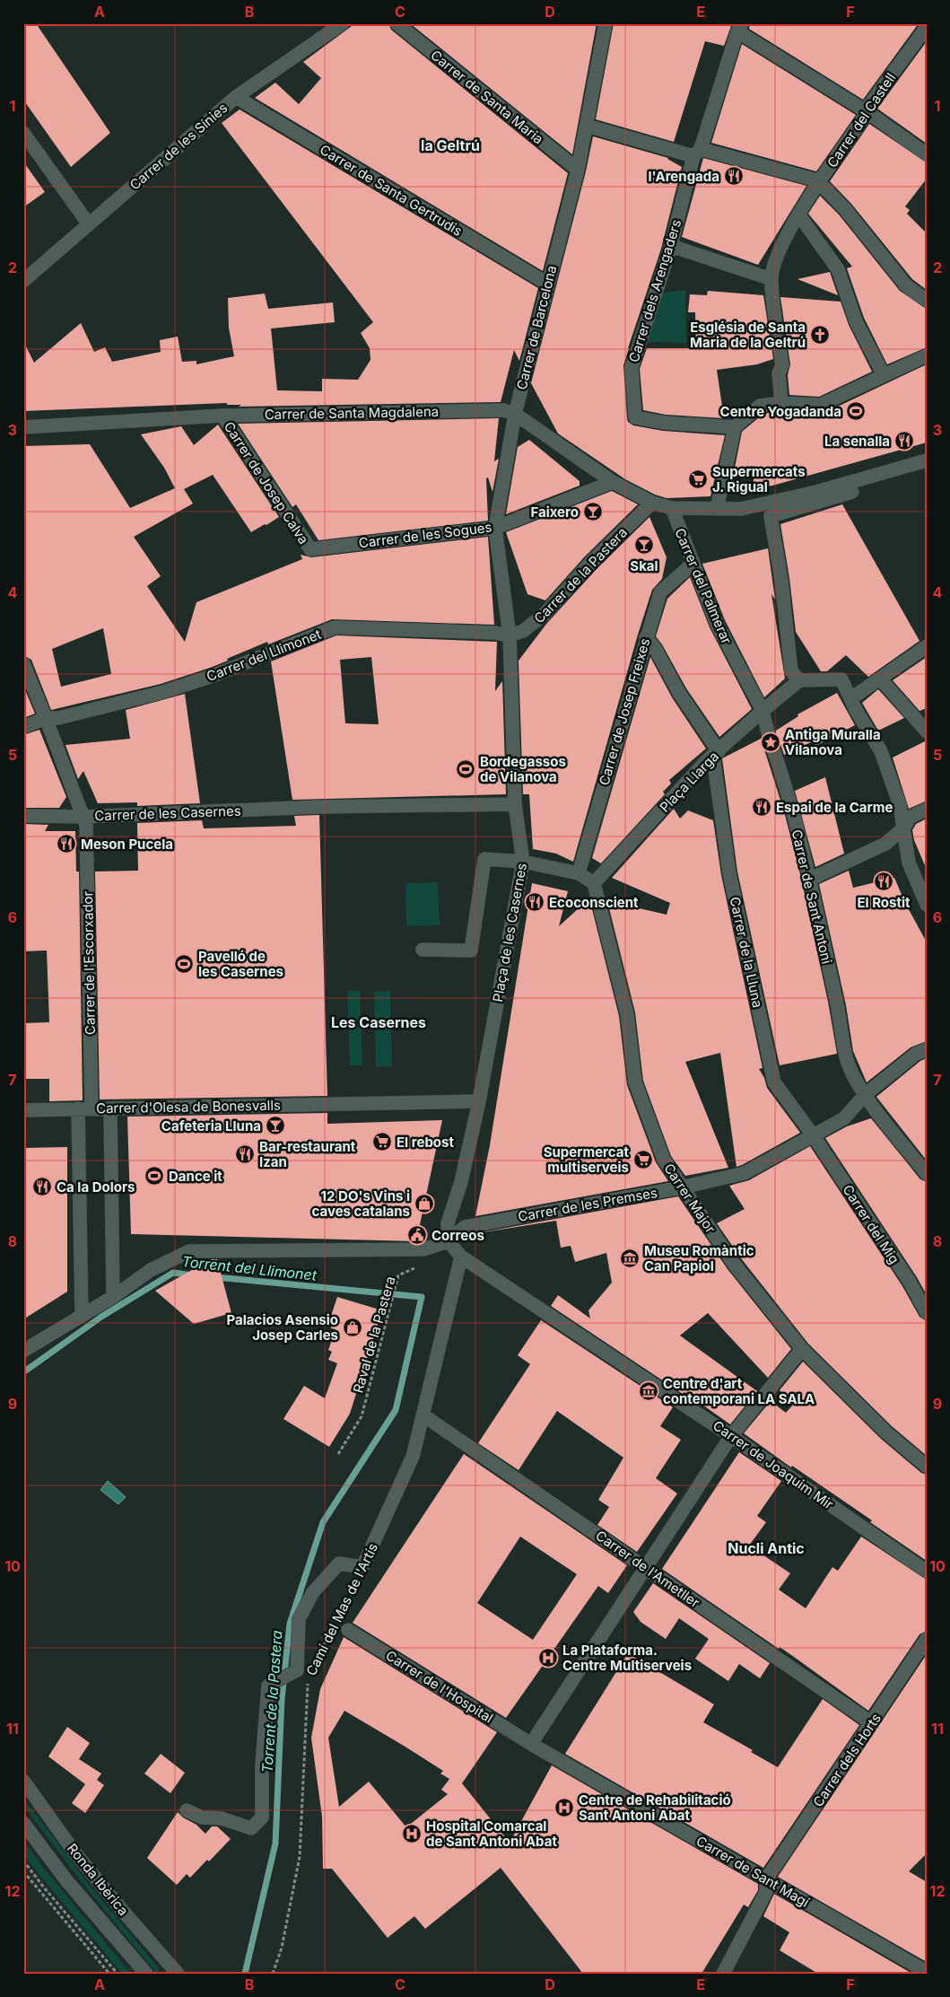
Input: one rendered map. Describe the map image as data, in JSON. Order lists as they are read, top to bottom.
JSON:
{
  "streets": {
    "street": [
      "Carrer de Santa Maria",
      "Carrer del Castell",
      "Carrer de les Sínies",
      "Carrer de Santa Gertrudis",
      "Carrer dels Arengaders",
      "Carrer de Barcelona",
      "Carrer de Santa Magdalena",
      "Carrer de Josep Calva",
      "Carrer de les Sogues",
      "Carrer de la Pastera",
      "Carrer del Palmerar",
      "Carrer del Llimonet",
      "Carrer de Josep Freixes",
      "Plaça Llarga",
      "Carrer de les Casernes",
      "Carrer de Sant Antoni",
      "Plaça de les Casernes",
      "Carrer de la Lluna",
      "Carrer de l'Escorxador",
      "Carrer d'Olesa de Bonesvalls",
      "Carrer Major",
      "Carrer de les Premses",
      "Carrer del Mig",
      "Carrer de Joaquim Mir",
      "Carrer de l'Ametller",
      "Camí del Mas de l'Artís",
      "Carrer de l'Hospital",
      "Carrer dels Horts",
      "Carrer de Sant Magí",
      "Ronda Ibèrica"
    ],
    "path": ["Raval de la Pastera"]
  },
  "crossings": [
    ["Carrer de Santa Maria", "Carrer de Barcelona"],
    ["Carrer de les Sínies", "Carrer de Santa Gertrudis"],
    ["Carrer de Santa Gertrudis", "Carrer de Barcelona"],
    ["Carrer de Barcelona", "Carrer de Santa Magdalena"],
    ["Carrer de Barcelona", "Carrer de les Sogues"],
    ["Carrer de Barcelona", "Carrer de la Pastera"],
    ["Carrer de Barcelona", "Carrer del Llimonet"],
    ["Carrer de Santa Magdalena", "Carrer de Josep Calva"],
    ["Carrer de Santa Magdalena", "Carrer de les Sogues"],
    ["Carrer de Santa Magdalena", "Carrer de la Pastera"],
    ["Carrer de Santa Magdalena", "Carrer del Palmerar"],
    ["Carrer de Josep Calva", "Carrer de les Sogues"],
    ["Carrer de la Pastera", "Carrer del Llimonet"],
    ["Carrer del Palmerar", "Carrer de Josep Freixes"],
    ["Carrer del Palmerar", "Plaça Llarga"],
    ["Carrer del Palmerar", "Carrer de Sant Antoni"],
    ["Carrer del Llimonet", "Carrer de l'Escorxador"],
    ["Plaça Llarga", "Carrer de Sant Antoni"],
    ["Plaça Llarga", "Carrer de la Lluna"],
    ["Plaça Llarga", "Carrer Major"],
    ["Carrer de les Casernes", "Plaça de les Casernes"],
    ["Carrer de les Casernes", "Carrer de l'Escorxador"],
    ["Carrer de Sant Antoni", "Carrer de les Premses"],
    ["Plaça de les Casernes", "Carrer d'Olesa de Bonesvalls"],
    ["Plaça de les Casernes", "Carrer de les Premses"],
    ["Carrer de la Lluna", "Carrer de les Premses"],
    ["Carrer de la Lluna", "Carrer del Mig"],
    ["Carrer de l'Escorxador", "Carrer d'Olesa de Bonesvalls"],
    ["Carrer Major", "Carrer de les Premses"],
    ["Carrer de les Premses", "Carrer del Mig"],
    ["Carrer de Joaquim Mir", "Camí del Mas de l'Artís"],
    ["Carrer de l'Ametller", "Camí del Mas de l'Artís"],
    ["Carrer de l'Ametller", "Carrer dels Horts"],
    ["Carrer de l'Hospital", "Carrer de Sant Magí"],
    ["Carrer dels Horts", "Carrer de Sant Magí"]
  ],
  "districts": ["la Geltrú", "Les Casernes", "Nucli Antic"],
  "water": ["Torrent del Llimonet", "Torrent de la Pastera"],
  "places": {
    "restaurant": [
      "l'Arengada",
      "La senalla",
      "Espai de la Carme",
      "Meson Pucela",
      "El Rostit",
      "Ecoconscient",
      "Bar-restaurant Izan",
      "Ca la Dolors"
    ],
    "church": ["Església de Santa Maria de la Geltrú"],
    "sports": [
      "Centre Yogadanda",
      "Bordegassos de Vilanova",
      "Pavelló de les Casernes",
      "Dance it"
    ],
    "supermarket": ["Supermercats J. Rigual", "El rebost", "Supermercat multiserveis"],
    "bar": ["Faixero", "Skal", "Cafeteria Lluna"],
    "place": ["Antiga Muralla Vilanova"],
    "shop": ["12 DO's Vins i caves catalans", "Palacios Asensio Josep Carles"],
    "public building": ["Correos"],
    "museum": ["Museu Romàntic Can Papiol", "Centre d'art contemporani LA SALA"],
    "hospital": ["La Plataforma. Centre Multiserveis", "Centre de Rehabilitació Sant Antoni Abat", "Hospital Comarcal de Sant Antoni Abat"]
  },
  "grid": {
    "columns": [
      "A",
      "B",
      "C",
      "D",
      "E",
      "F"
    ],
    "rows": [
      "1",
      "2",
      "3",
      "4",
      "5",
      "6",
      "7",
      "8",
      "9",
      "10",
      "11",
      "12"
    ]
  }
}
